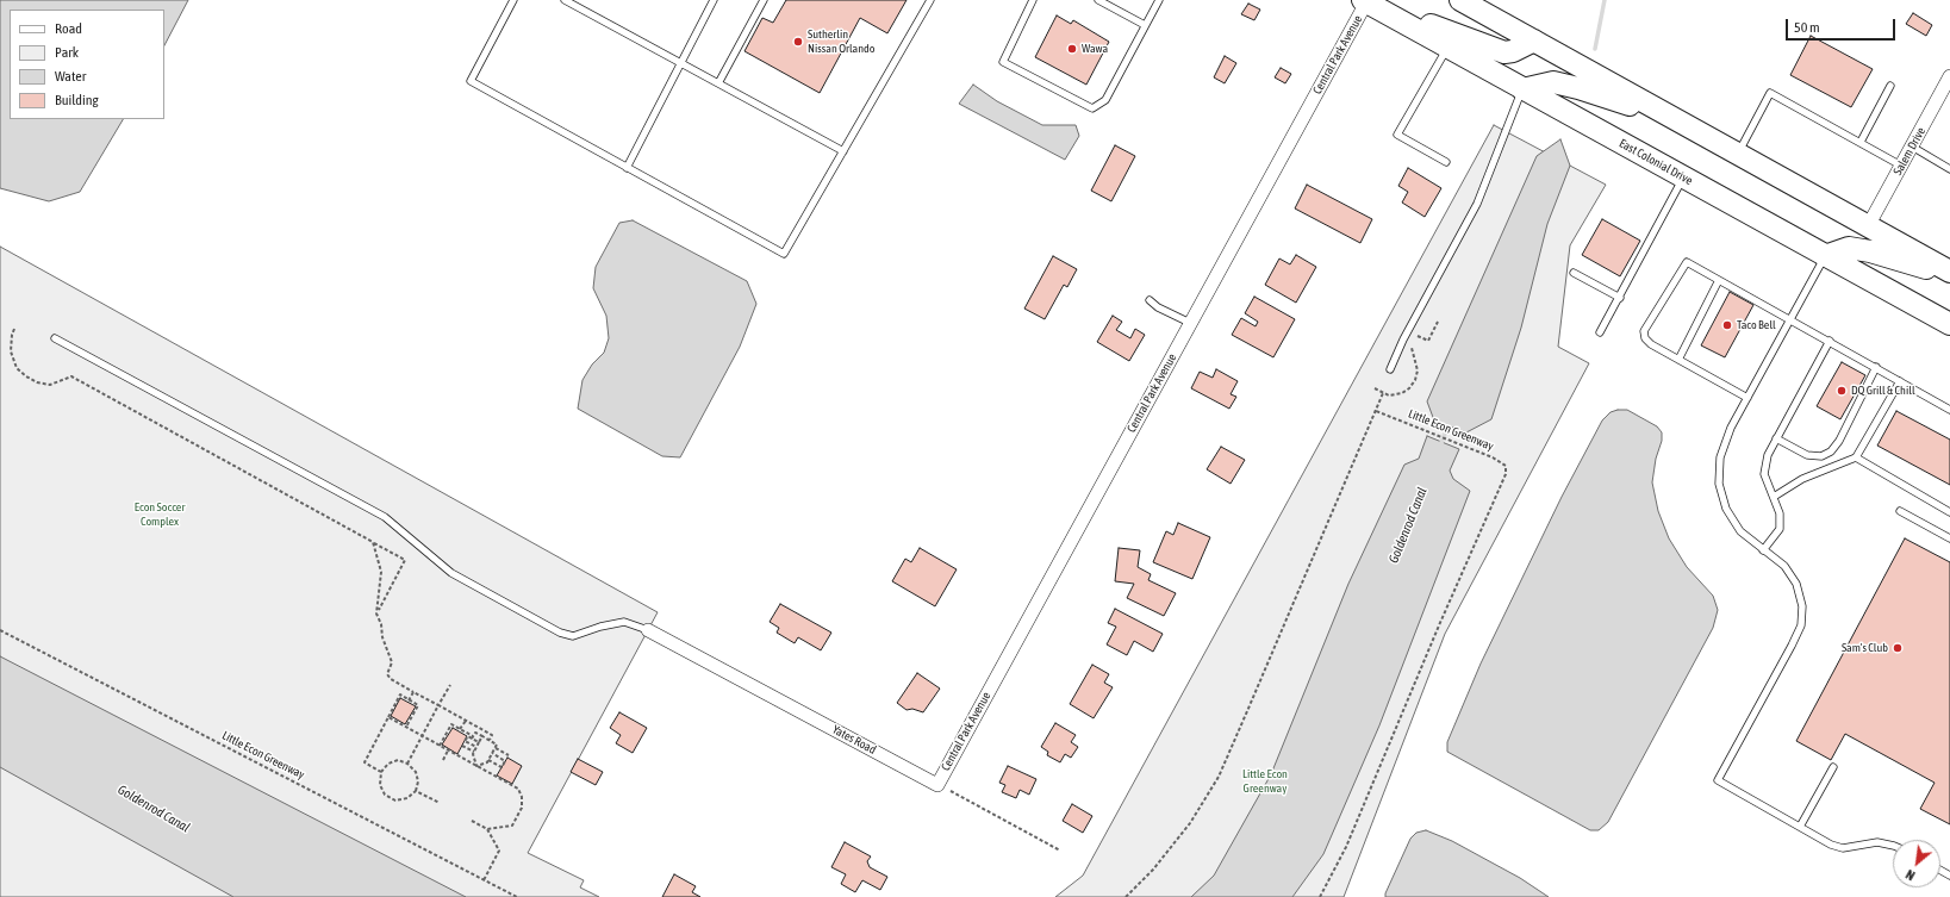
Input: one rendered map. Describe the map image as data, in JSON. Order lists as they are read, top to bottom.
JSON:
{
  "streets": {
    "highway": ["East Colonial Drive"],
    "street": ["Central Park Avenue", "Salem Drive", "Yates Road"],
    "path": ["Little Econ Greenway"]
  },
  "crossings": [
    ["Central Park Avenue", "Yates Road"]
  ],
  "water": ["Goldenrod Canal"],
  "parks": ["Econ Soccer Complex", "Little Econ Greenway"],
  "places": [
    "Sutherlin Nissan Orlando",
    "Wawa",
    "Taco Bell",
    "DQ Grill & Chill",
    "Sam's Club"
  ],
  "legend": [
    "Road",
    "Park",
    "Water",
    "Building"
  ],
  "scale_bar": "50 m",
  "north": "bottom left"
}
